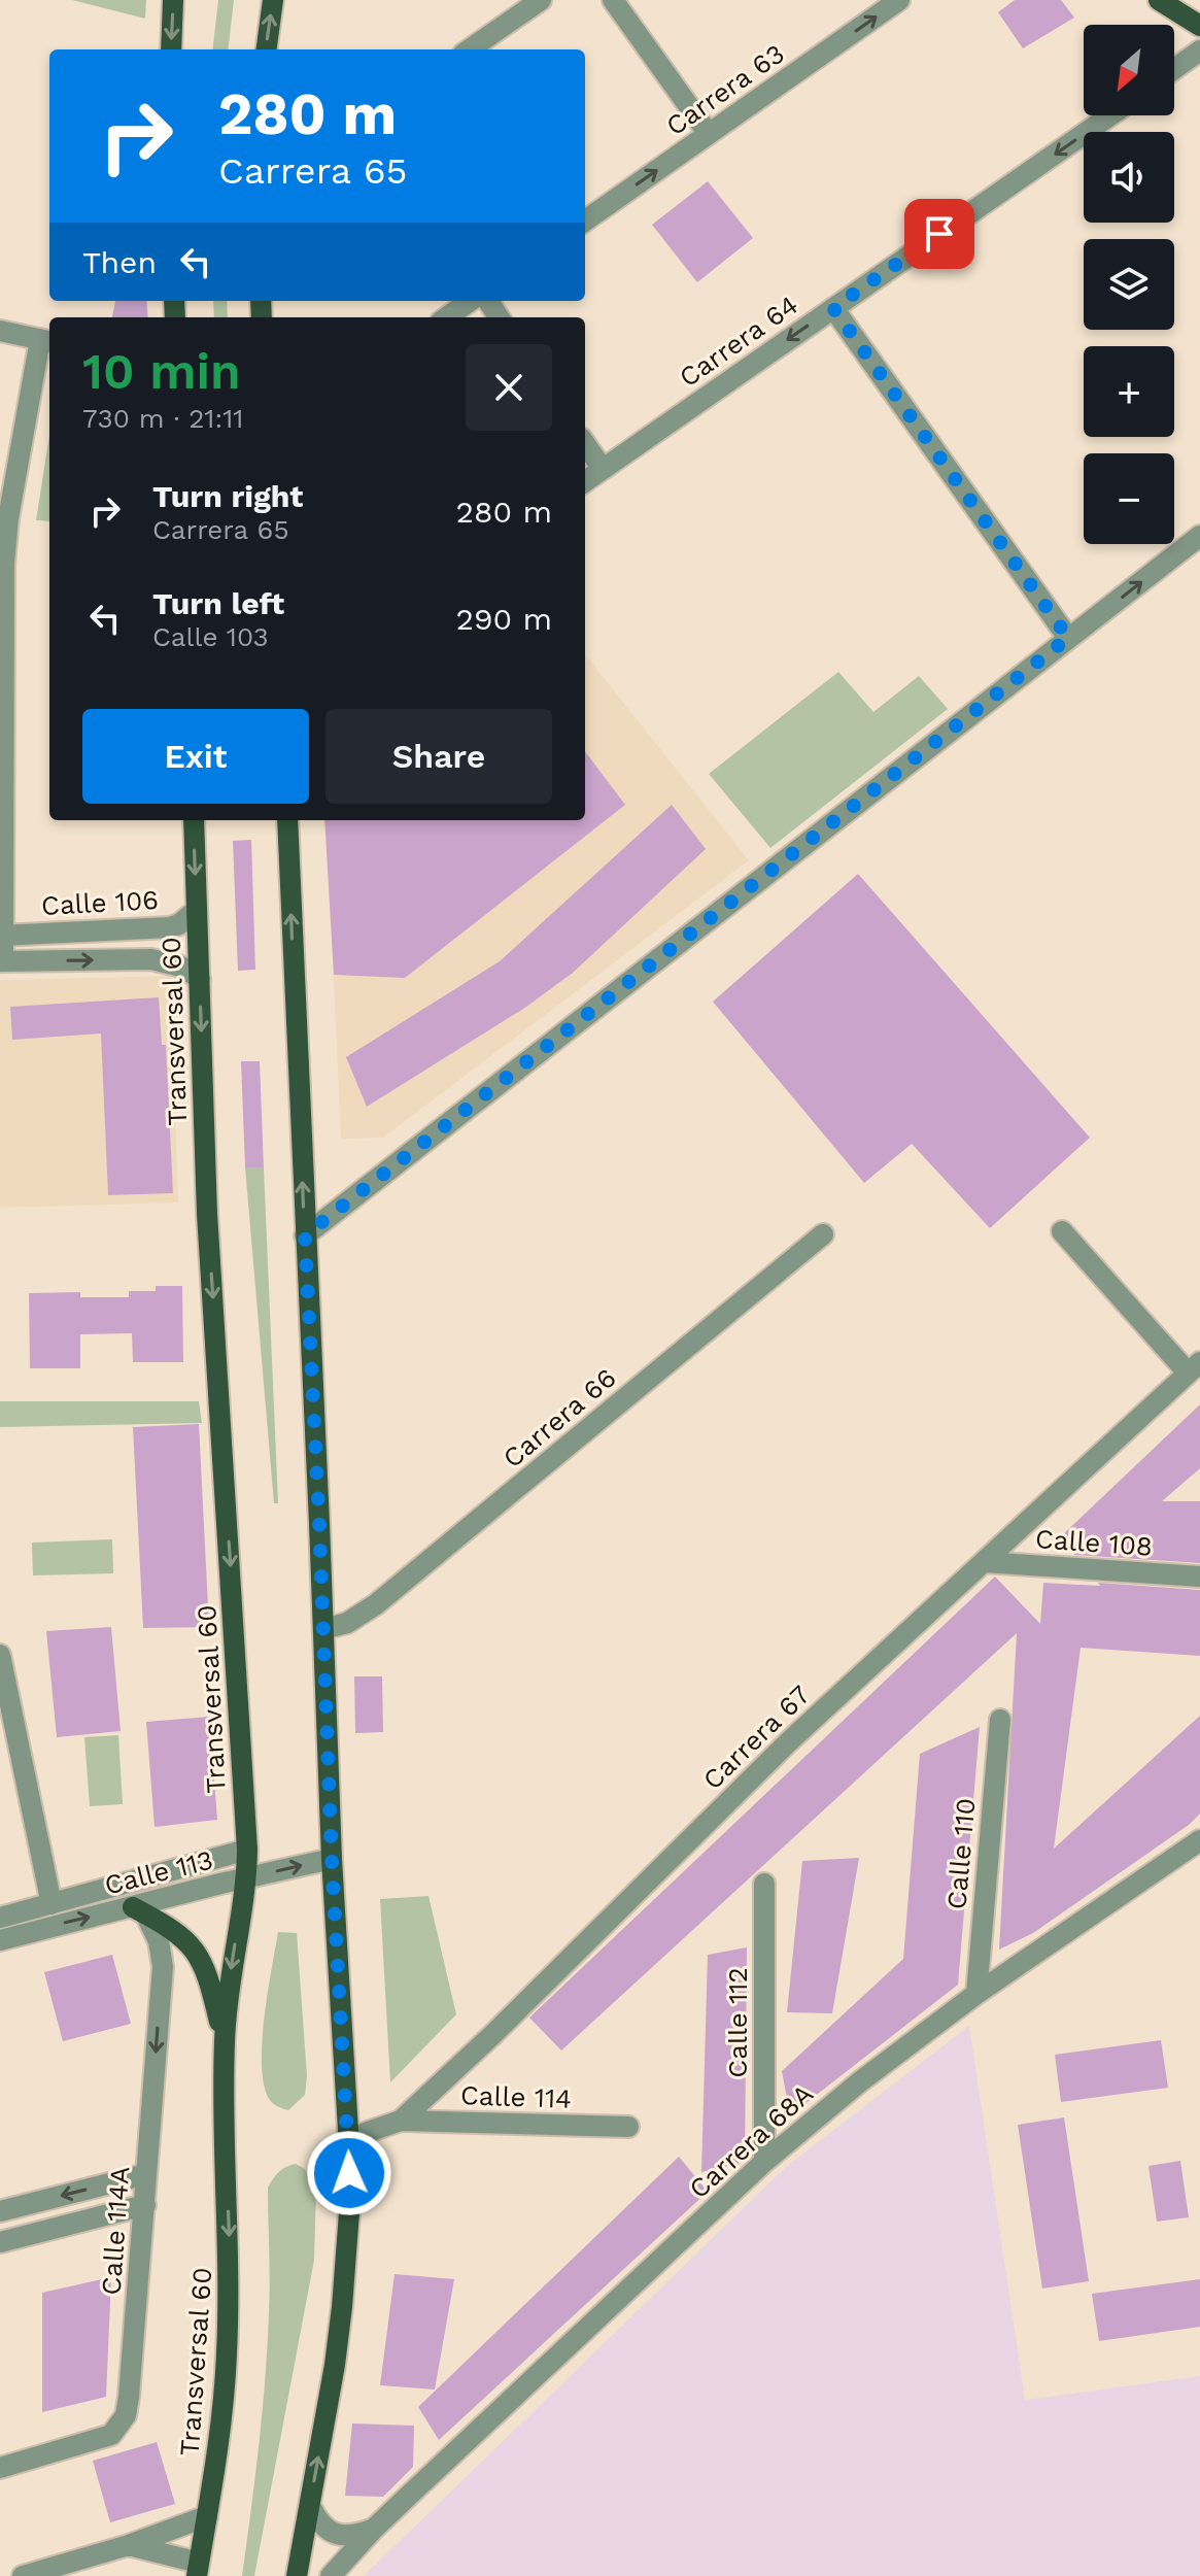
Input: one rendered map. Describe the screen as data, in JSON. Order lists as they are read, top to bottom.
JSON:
{
  "streets": {
    "main road": ["Transversal 60"],
    "street": [
      "Carrera 63",
      "Carrera 64",
      "Calle 106",
      "Carrera 66",
      "Calle 108",
      "Carrera 67",
      "Calle 110",
      "Calle 113",
      "Calle 112",
      "Calle 114",
      "Carrera 68A",
      "Calle 114A"
    ]
  },
  "crossings": [
    ["Calle 106", "Transversal 60"],
    ["Transversal 60", "Calle 113"],
    ["Calle 108", "Carrera 67"],
    ["Carrera 67", "Calle 114"],
    ["Calle 110", "Carrera 68A"],
    ["Calle 113", "Calle 114A"],
    ["Calle 112", "Carrera 68A"]
  ],
  "one_way": ["Carrera 63", "Carrera 64", "Calle 114A"],
  "north": "bottom left",
  "page": {
    "map_buttons": ["+", "−"],
    "turn": ["280 m", "Carrera 65"],
    "then": "Then",
    "heading": ["10 min", "730 m · 21:11"],
    "list": [
      {
        "name": "Turn right",
        "note": "Carrera 65",
        "value": "280 m"
      },
      {
        "name": "Turn left",
        "note": "Calle 103",
        "value": "290 m"
      }
    ],
    "buttons": ["Exit", "Share"]
  }
}
